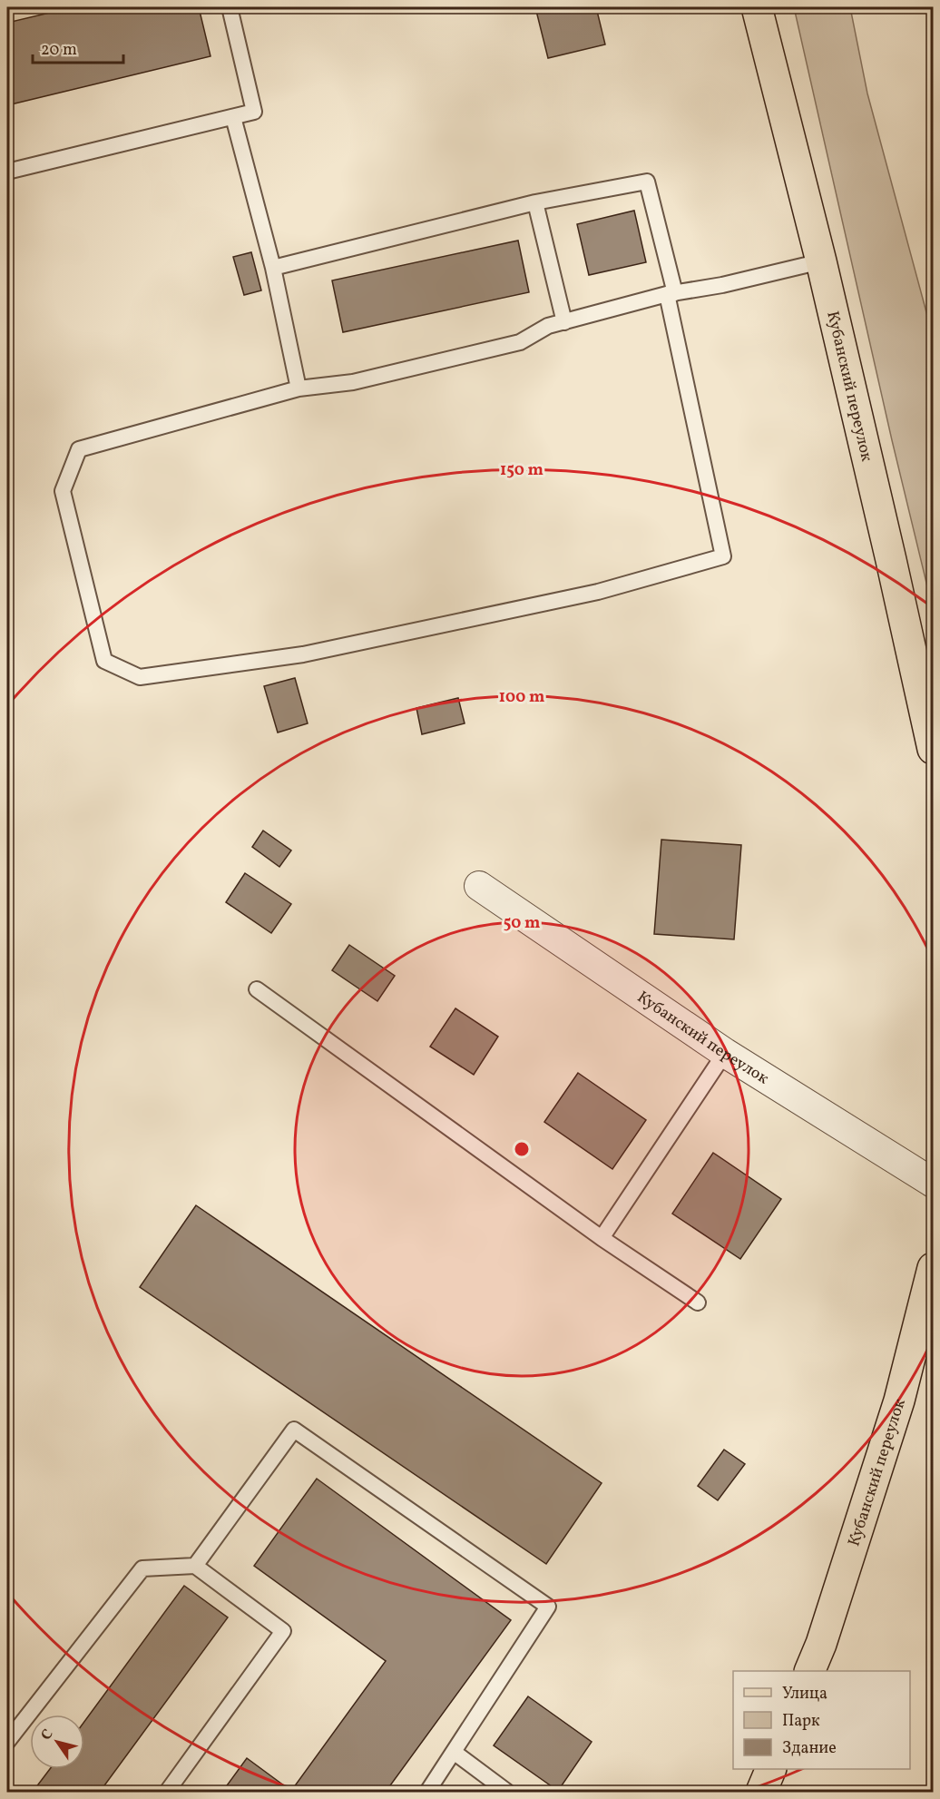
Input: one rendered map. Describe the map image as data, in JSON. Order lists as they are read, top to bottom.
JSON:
{
  "streets": {
    "main road": ["Кубанский переулок"]
  },
  "legend": ["Улица", "Парк", "Здание"],
  "scale_bar": "20 m",
  "north": "top left",
  "rings": ["150 m", "100 m", "50 m"]
}
